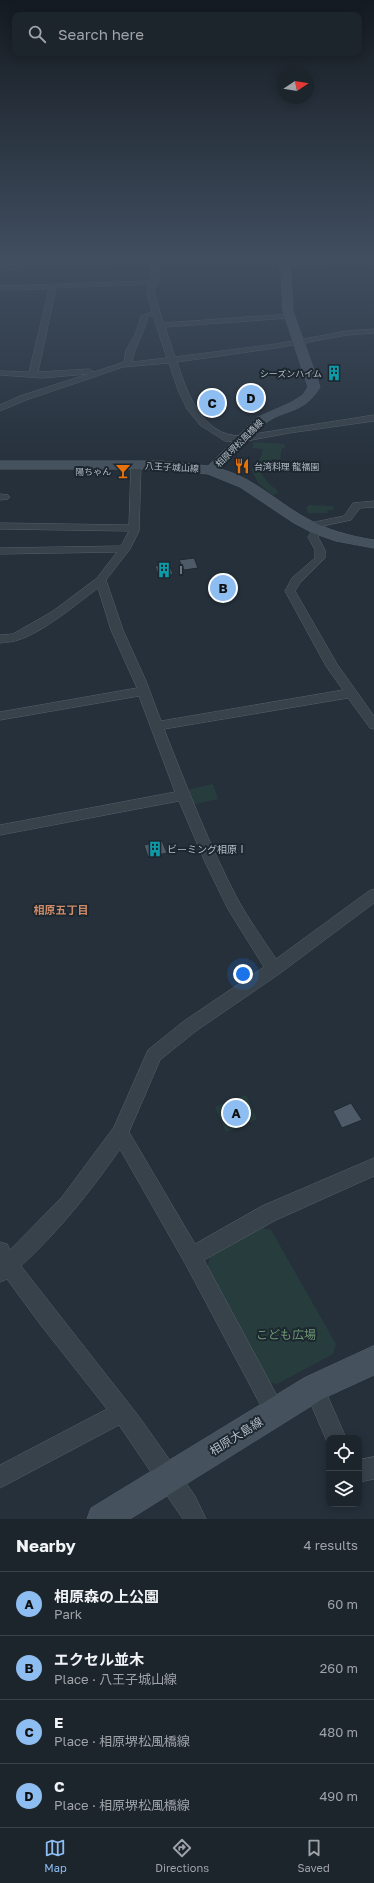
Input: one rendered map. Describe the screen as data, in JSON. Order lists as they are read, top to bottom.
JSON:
{
  "streets": {
    "street": ["相原堺松風橋線", "八王子城山線", "相原大島線"]
  },
  "crossings": [
    ["相原堺松風橋線", "八王子城山線"]
  ],
  "districts": ["相原五丁目"],
  "parks": ["こども広場"],
  "places": {
    "building": ["シーズンハイム", "Ⅰ", "ビーミング相原Ⅰ"],
    "restaurant": ["台湾料理 龍福園"],
    "bar": ["陽ちゃん"]
  },
  "north": "right",
  "page": {
    "search": "Search here",
    "pins": [
      "D",
      "C",
      "B",
      "A"
    ],
    "heading": ["Nearby", "4 results"],
    "list": [
      {
        "mark": "A",
        "name": "相原森の上公園",
        "note": "Park",
        "value": "60 m"
      },
      {
        "mark": "B",
        "name": "エクセル並木",
        "note": "Place · 八王子城山線",
        "value": "260 m"
      },
      {
        "mark": "C",
        "name": "E",
        "note": "Place · 相原堺松風橋線",
        "value": "480 m"
      },
      {
        "mark": "D",
        "name": "C",
        "note": "Place · 相原堺松風橋線",
        "value": "490 m"
      }
    ],
    "nav": ["Map", "Directions", "Saved"]
  }
}
